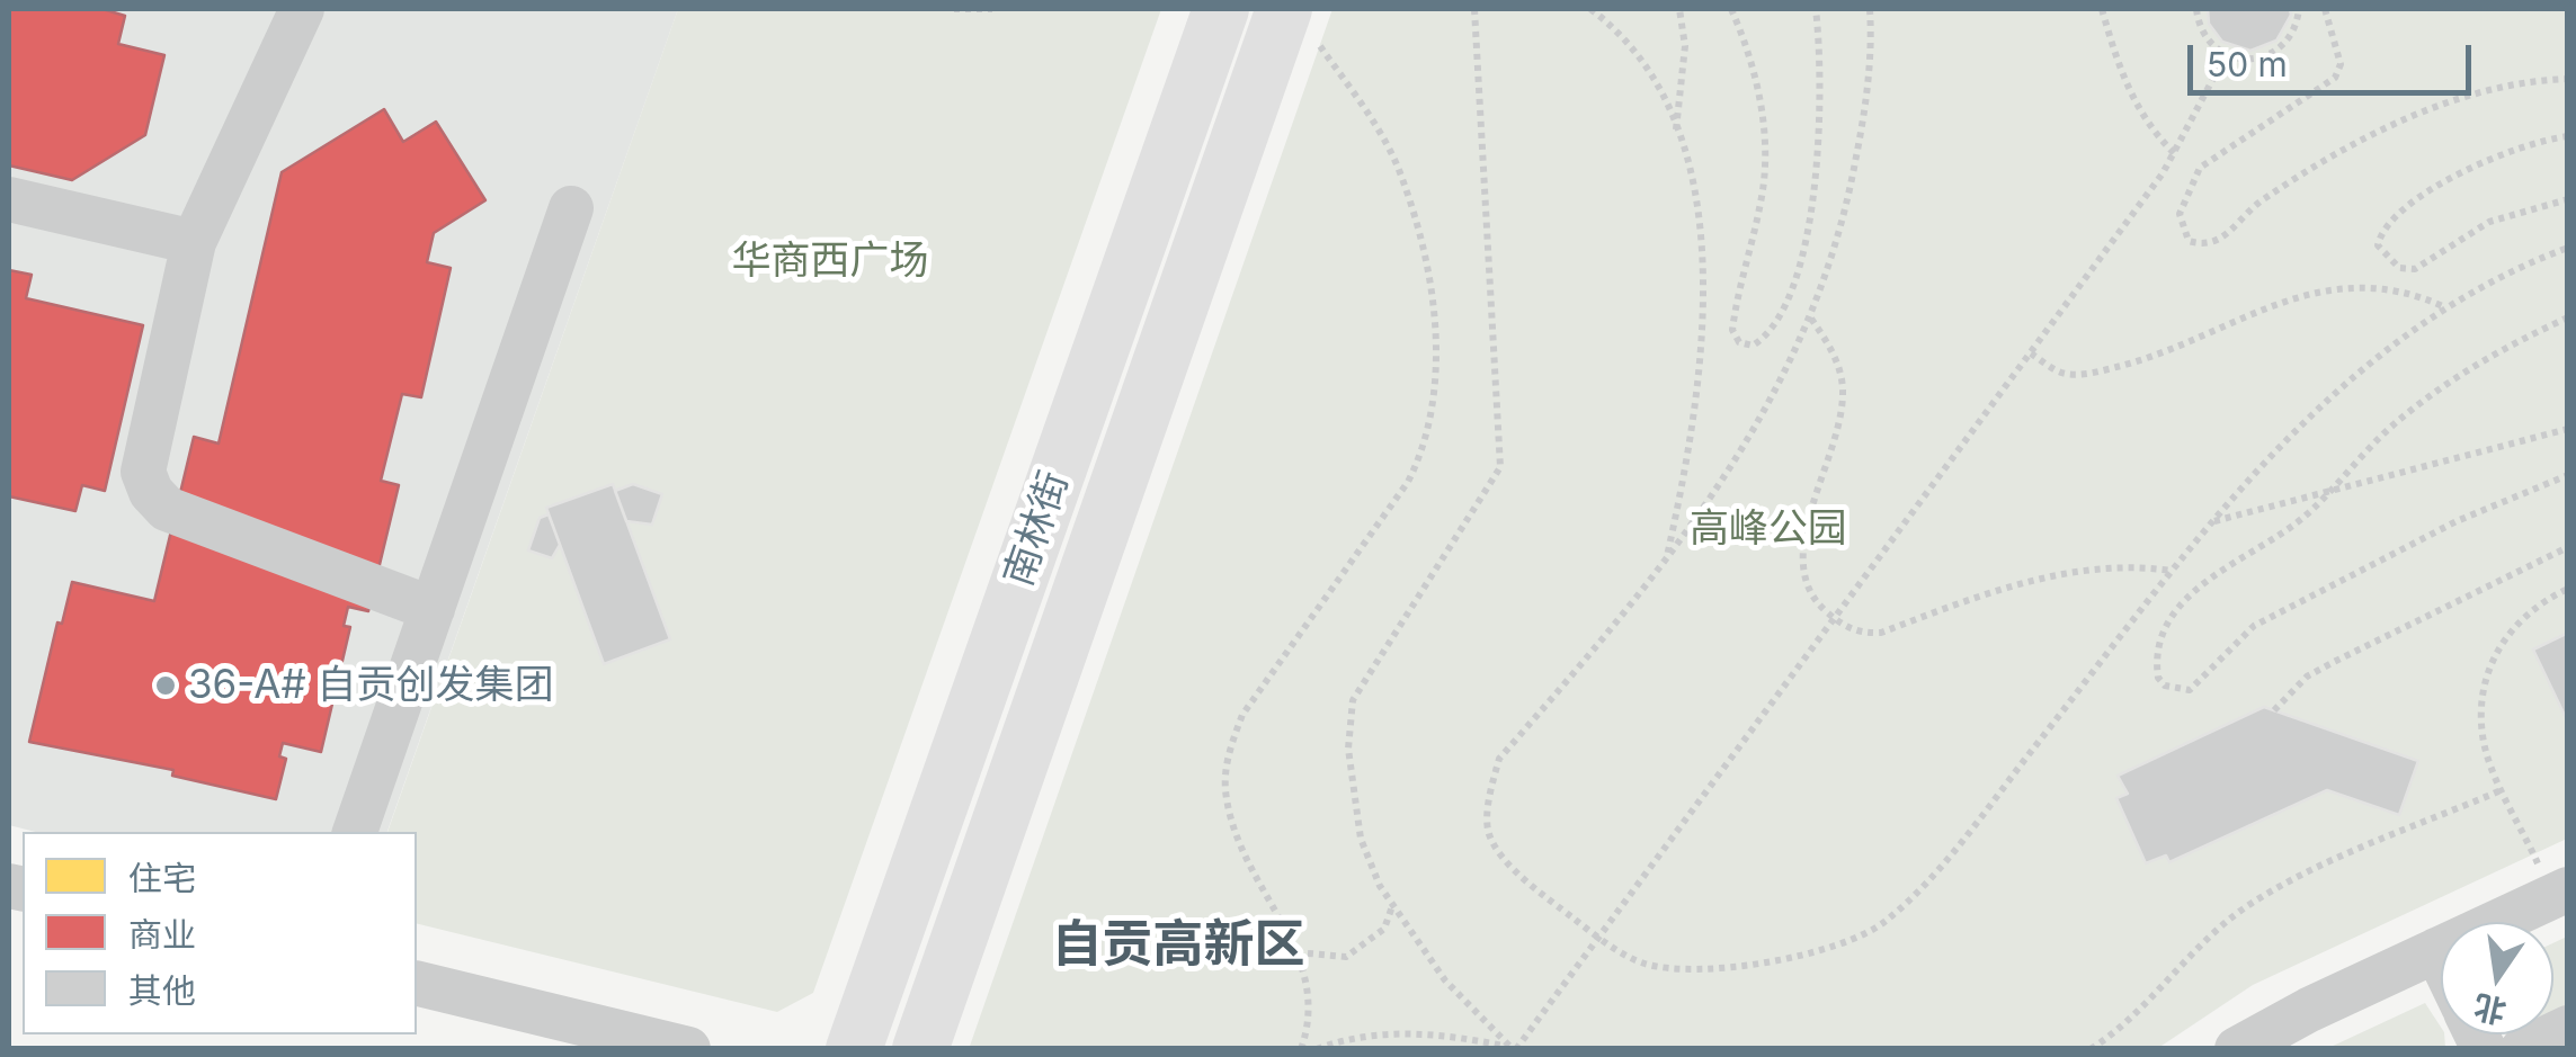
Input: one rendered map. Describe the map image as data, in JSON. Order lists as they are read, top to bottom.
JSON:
{
  "streets": {
    "main road": ["南林街"]
  },
  "districts": ["自贡高新区"],
  "parks": ["华商西广场", "高峰公园"],
  "places": ["36-A# 自贡创发集团"],
  "legend": ["住宅", "商业", "其他"],
  "scale_bar": "50 m",
  "north": "bottom"
}
